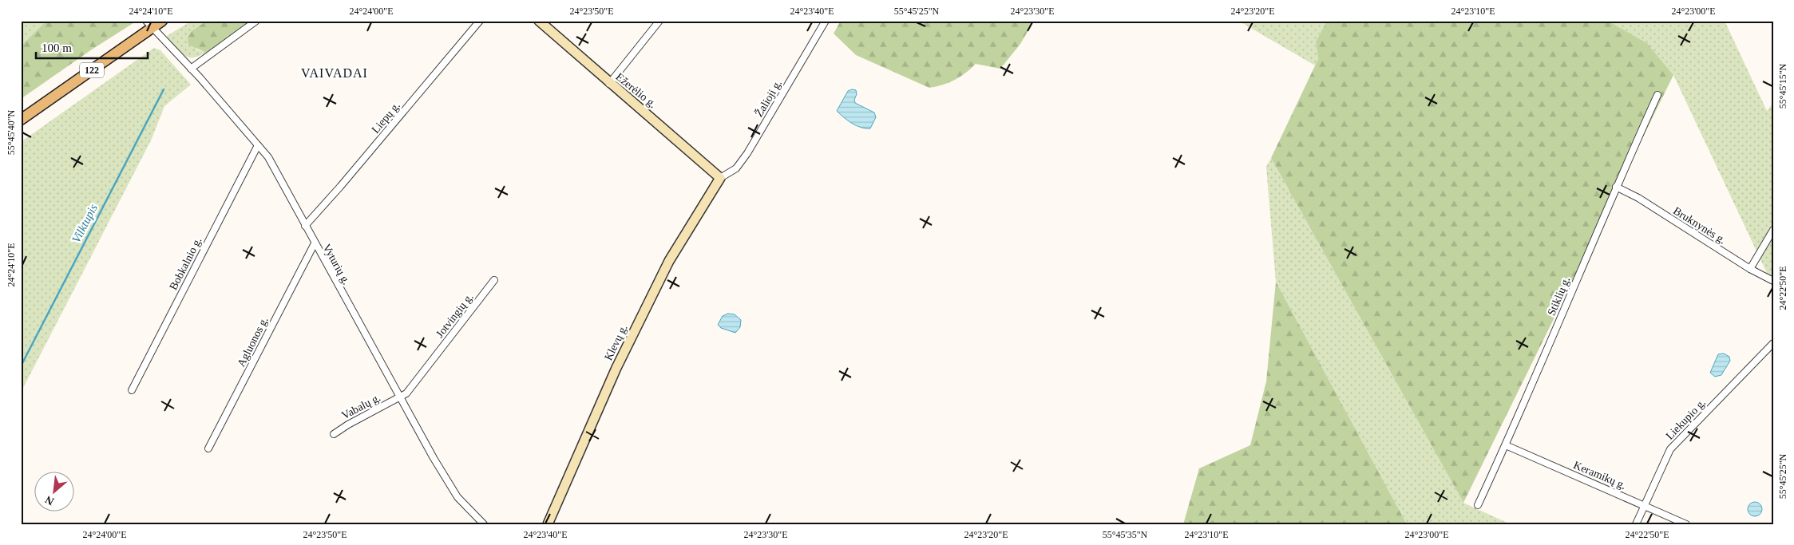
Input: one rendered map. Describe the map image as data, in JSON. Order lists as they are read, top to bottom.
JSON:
{
  "streets": {
    "main road": ["122", "Ežerėlio g.", "Klevų g."],
    "street": [
      "Žalioji g.",
      "Liepų g.",
      "Bruknynės g.",
      "Bobkalnio g.",
      "Vyturių g.",
      "Stiklių g.",
      "Jotvingių g.",
      "Agluonos g.",
      "Vabalų g.",
      "Liekupio g.",
      "Keramikų g."
    ]
  },
  "crossings": [
    ["122", "Vyturių g."],
    ["Ežerėlio g.", "Žalioji g."],
    ["Ežerėlio g.", "Klevų g."],
    ["Žalioji g.", "Klevų g."],
    ["Liepų g.", "Vyturių g."],
    ["Bruknynės g.", "Stiklių g."],
    ["Bobkalnio g.", "Vyturių g."],
    ["Vyturių g.", "Jotvingių g."],
    ["Vyturių g.", "Agluonos g."],
    ["Vyturių g.", "Vabalų g."],
    ["Stiklių g.", "Keramikų g."],
    ["Jotvingių g.", "Vabalų g."],
    ["Liekupio g.", "Keramikų g."]
  ],
  "districts": ["VAIVADAI"],
  "water": ["Vilktupis"],
  "scale_bar": "100 m",
  "north": "bottom left",
  "coordinates": [
    "24°24'10\"E",
    "24°24'00\"E",
    "24°23'50\"E",
    "24°23'40\"E",
    "55°45'25\"N",
    "24°23'30\"E",
    "24°23'20\"E",
    "24°23'10\"E",
    "24°23'00\"E",
    "55°45'15\"N",
    "55°45'40\"N",
    "24°22'50\"E",
    "55°45'35\"N"
  ]
}
